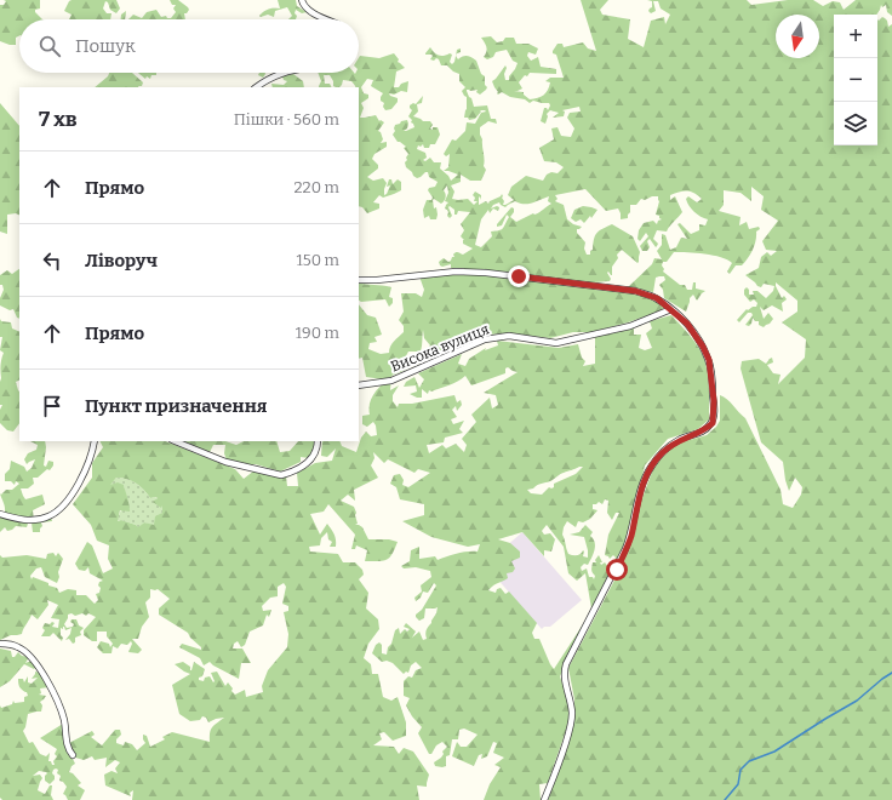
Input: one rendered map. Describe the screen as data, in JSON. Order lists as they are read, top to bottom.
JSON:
{
  "streets": {
    "street": ["Висока вулиця"]
  },
  "north": "bottom",
  "page": {
    "map_buttons": ["+", "−"],
    "search": "Пошук",
    "heading": ["7 хв", "Пішки · 560 m"],
    "list": [
      ["Прямо", "220 m"],
      ["Ліворуч", "150 m"],
      ["Прямо", "190 m"],
      "Пункт призначення"
    ]
  }
}
